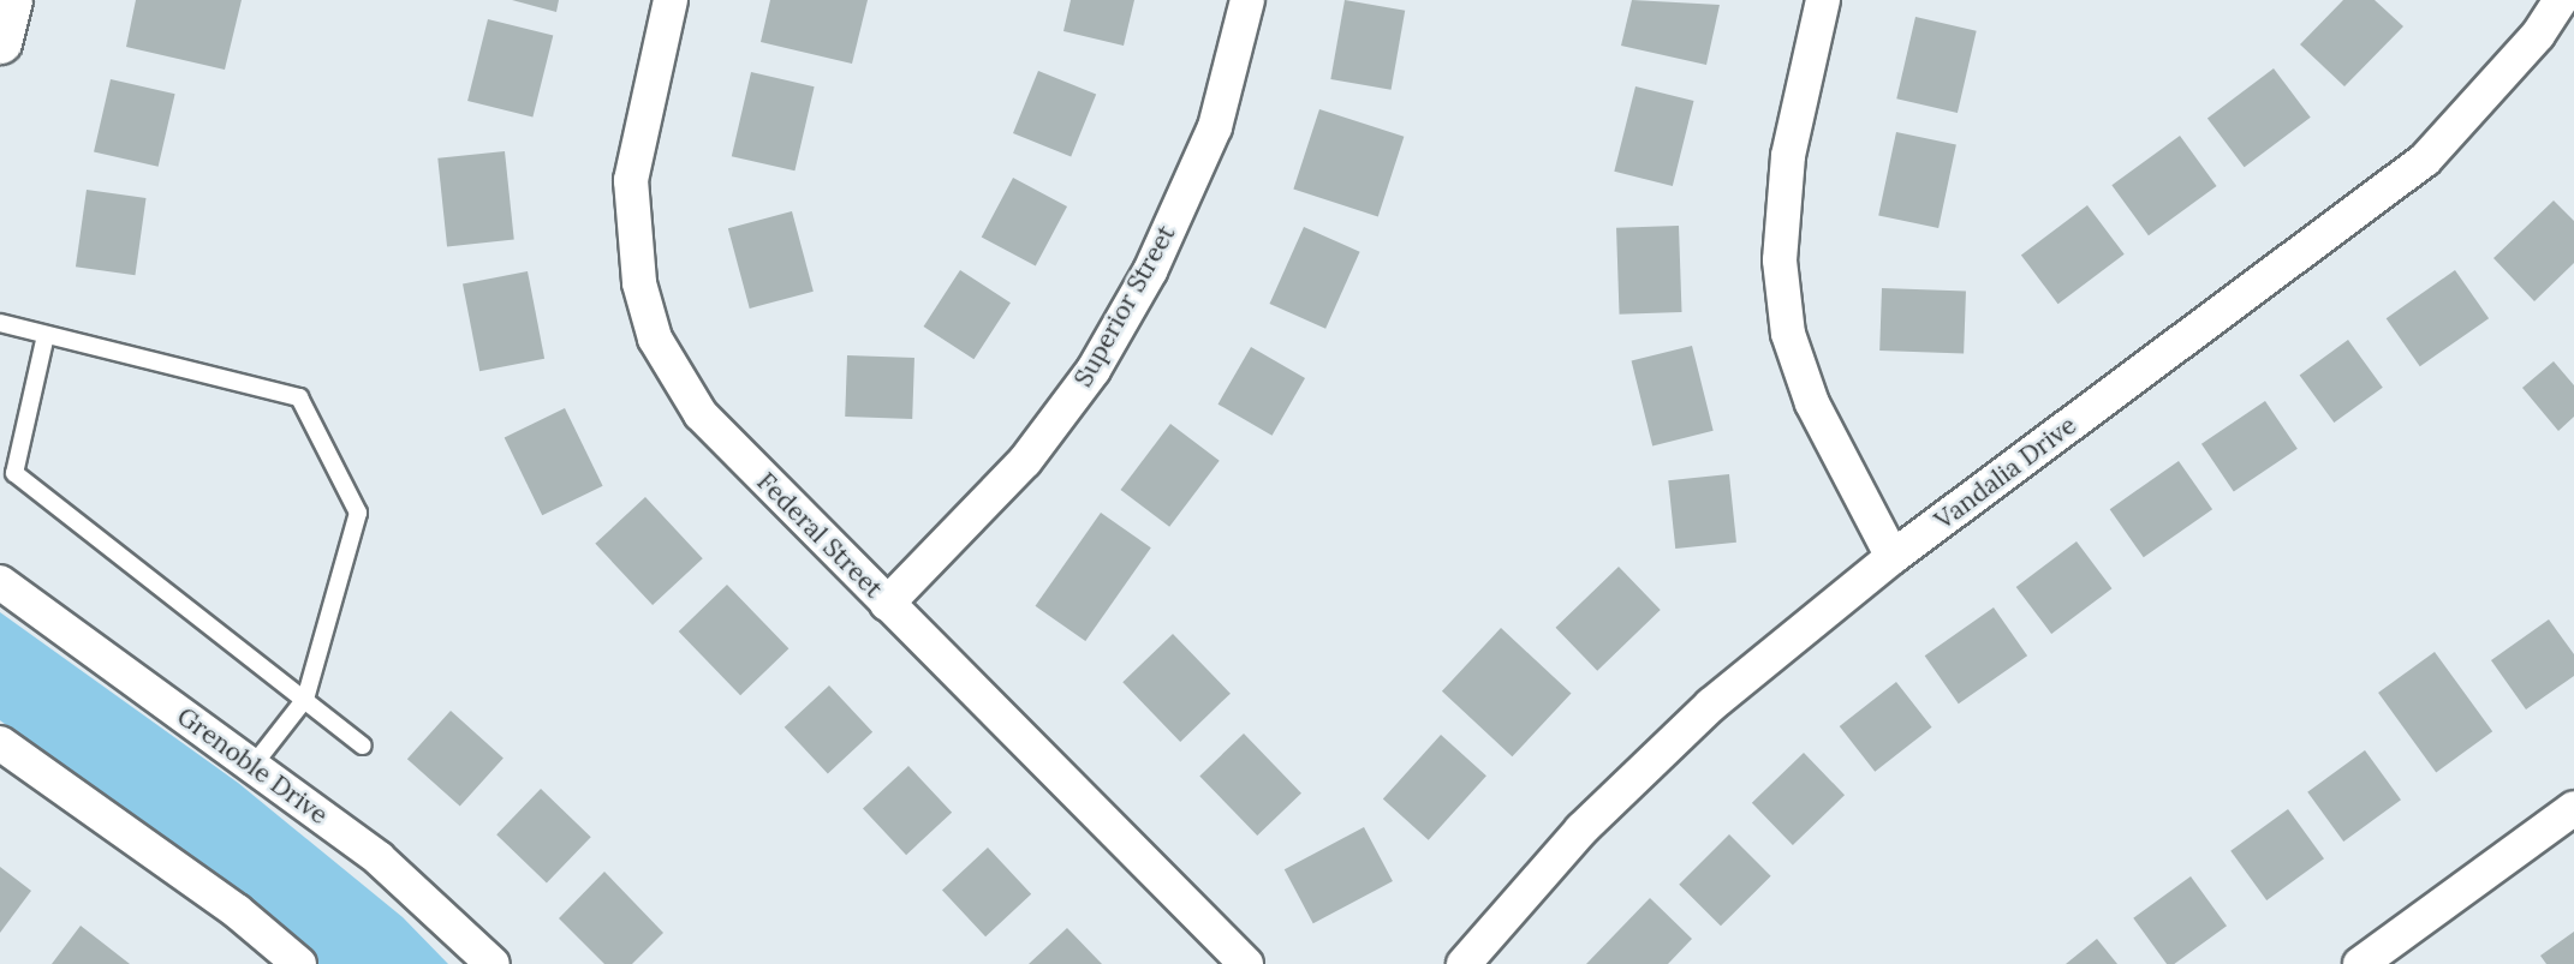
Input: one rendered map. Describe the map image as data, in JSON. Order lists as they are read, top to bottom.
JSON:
{
  "streets": {
    "street": [
      "Superior Street",
      "Vandalia Drive",
      "Federal Street",
      "Grenoble Drive"
    ]
  },
  "crossings": [
    ["Superior Street", "Federal Street"]
  ]
}
